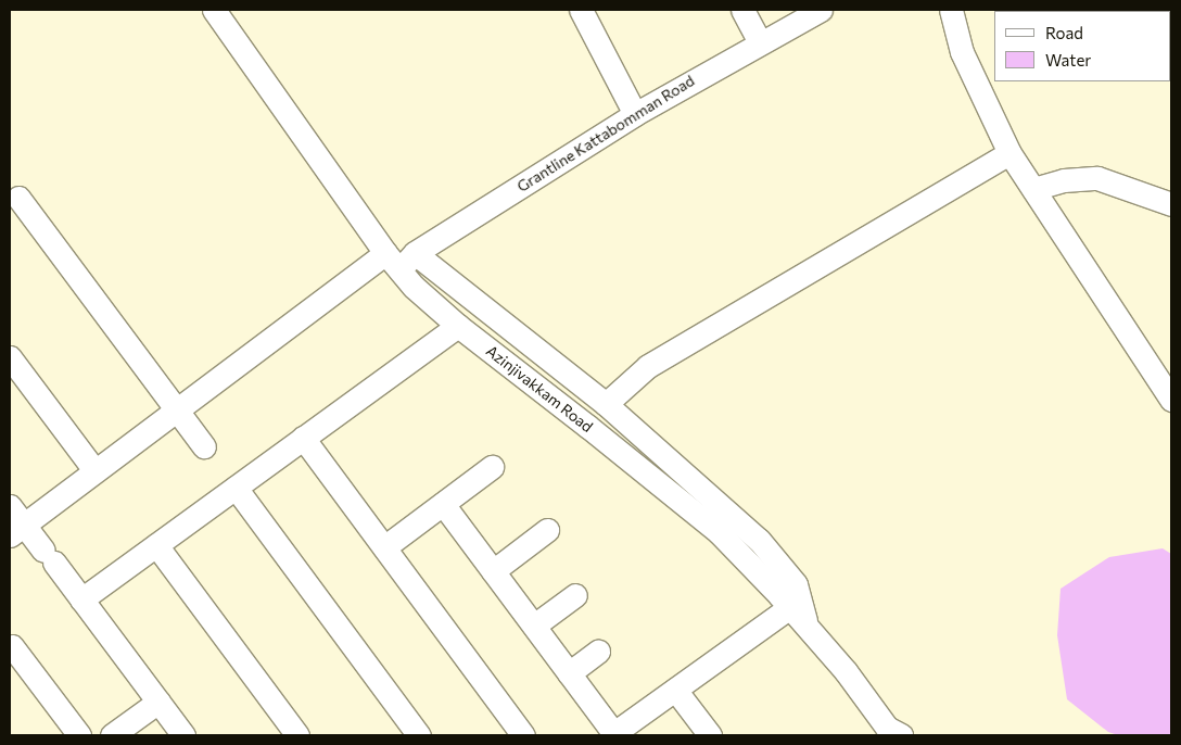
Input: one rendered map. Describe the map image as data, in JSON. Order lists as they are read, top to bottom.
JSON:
{
  "streets": {
    "street": ["Grantline Kattabomman Road", "Azinjivakkam Road"]
  },
  "crossings": [
    ["Grantline Kattabomman Road", "Azinjivakkam Road"]
  ],
  "legend": ["Road", "Water"]
}
